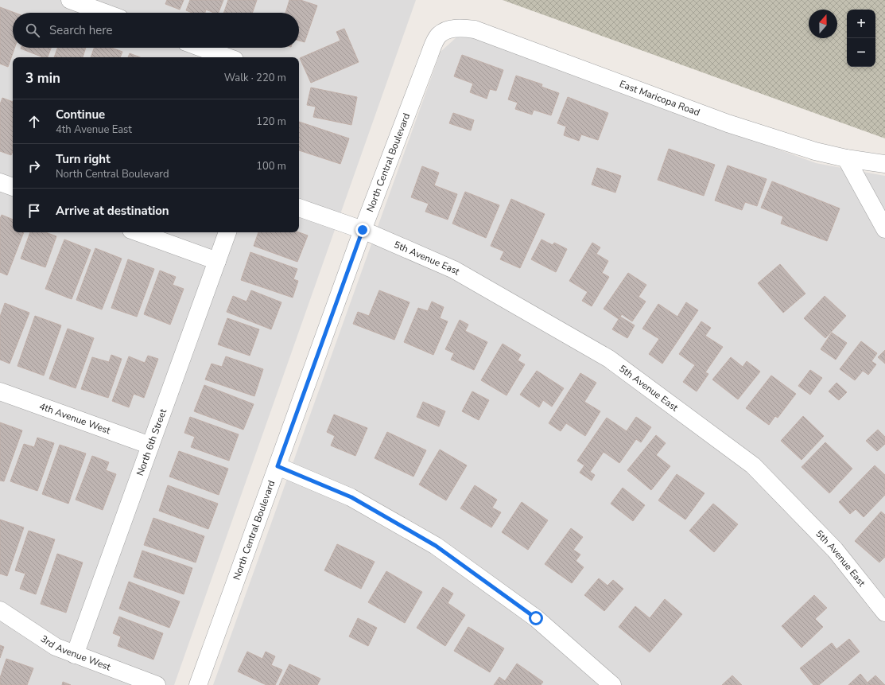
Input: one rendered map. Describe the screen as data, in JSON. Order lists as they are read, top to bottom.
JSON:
{
  "streets": {
    "street": [
      "East Maricopa Road",
      "North Central Boulevard",
      "5th Avenue East",
      "4th Avenue West",
      "North 6th Street",
      "3rd Avenue West"
    ]
  },
  "crossings": [
    ["East Maricopa Road", "North Central Boulevard"],
    ["North Central Boulevard", "5th Avenue East"],
    ["4th Avenue West", "North 6th Street"],
    ["North 6th Street", "3rd Avenue West"]
  ],
  "north": "top",
  "page": {
    "map_buttons": ["+", "−"],
    "search": "Search here",
    "heading": ["3 min", "Walk · 220 m"],
    "list": [
      ["Continue", "4th Avenue East", "120 m"],
      ["Turn right", "North Central Boulevard", "100 m"],
      "Arrive at destination"
    ]
  }
}
